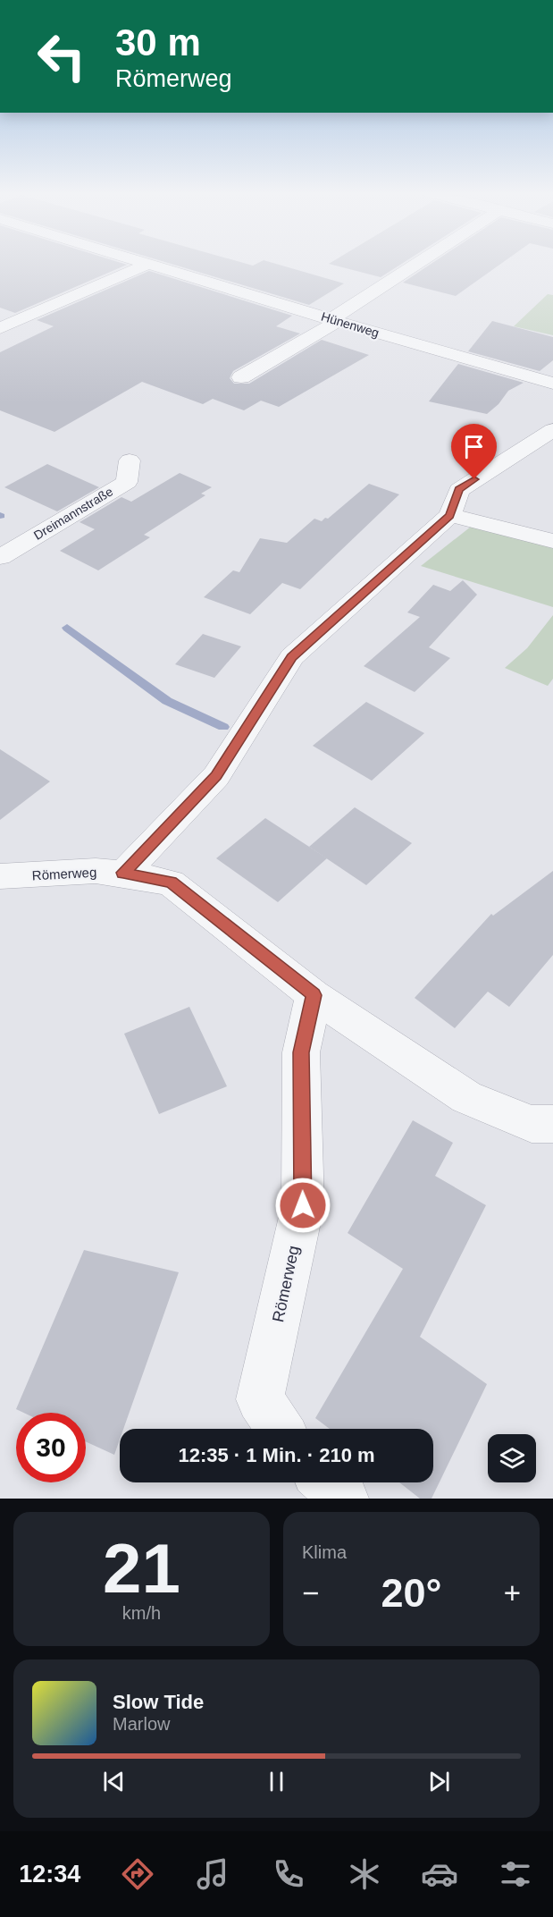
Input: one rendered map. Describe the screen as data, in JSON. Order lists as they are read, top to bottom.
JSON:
{
  "streets": {
    "street": ["Hünenweg", "Dreimannstraße", "Römerweg"]
  },
  "page": {
    "turn": ["30 m", "Römerweg"],
    "limit": "30",
    "trip": "12:35 · 1 Min. · 210 m",
    "tile": [
      ["21", "km/h"],
      "Klima"
    ],
    "heat": ["−", "20°", "+"],
    "song": ["Slow Tide", "Marlow"],
    "tabs": "12:34"
  }
}
